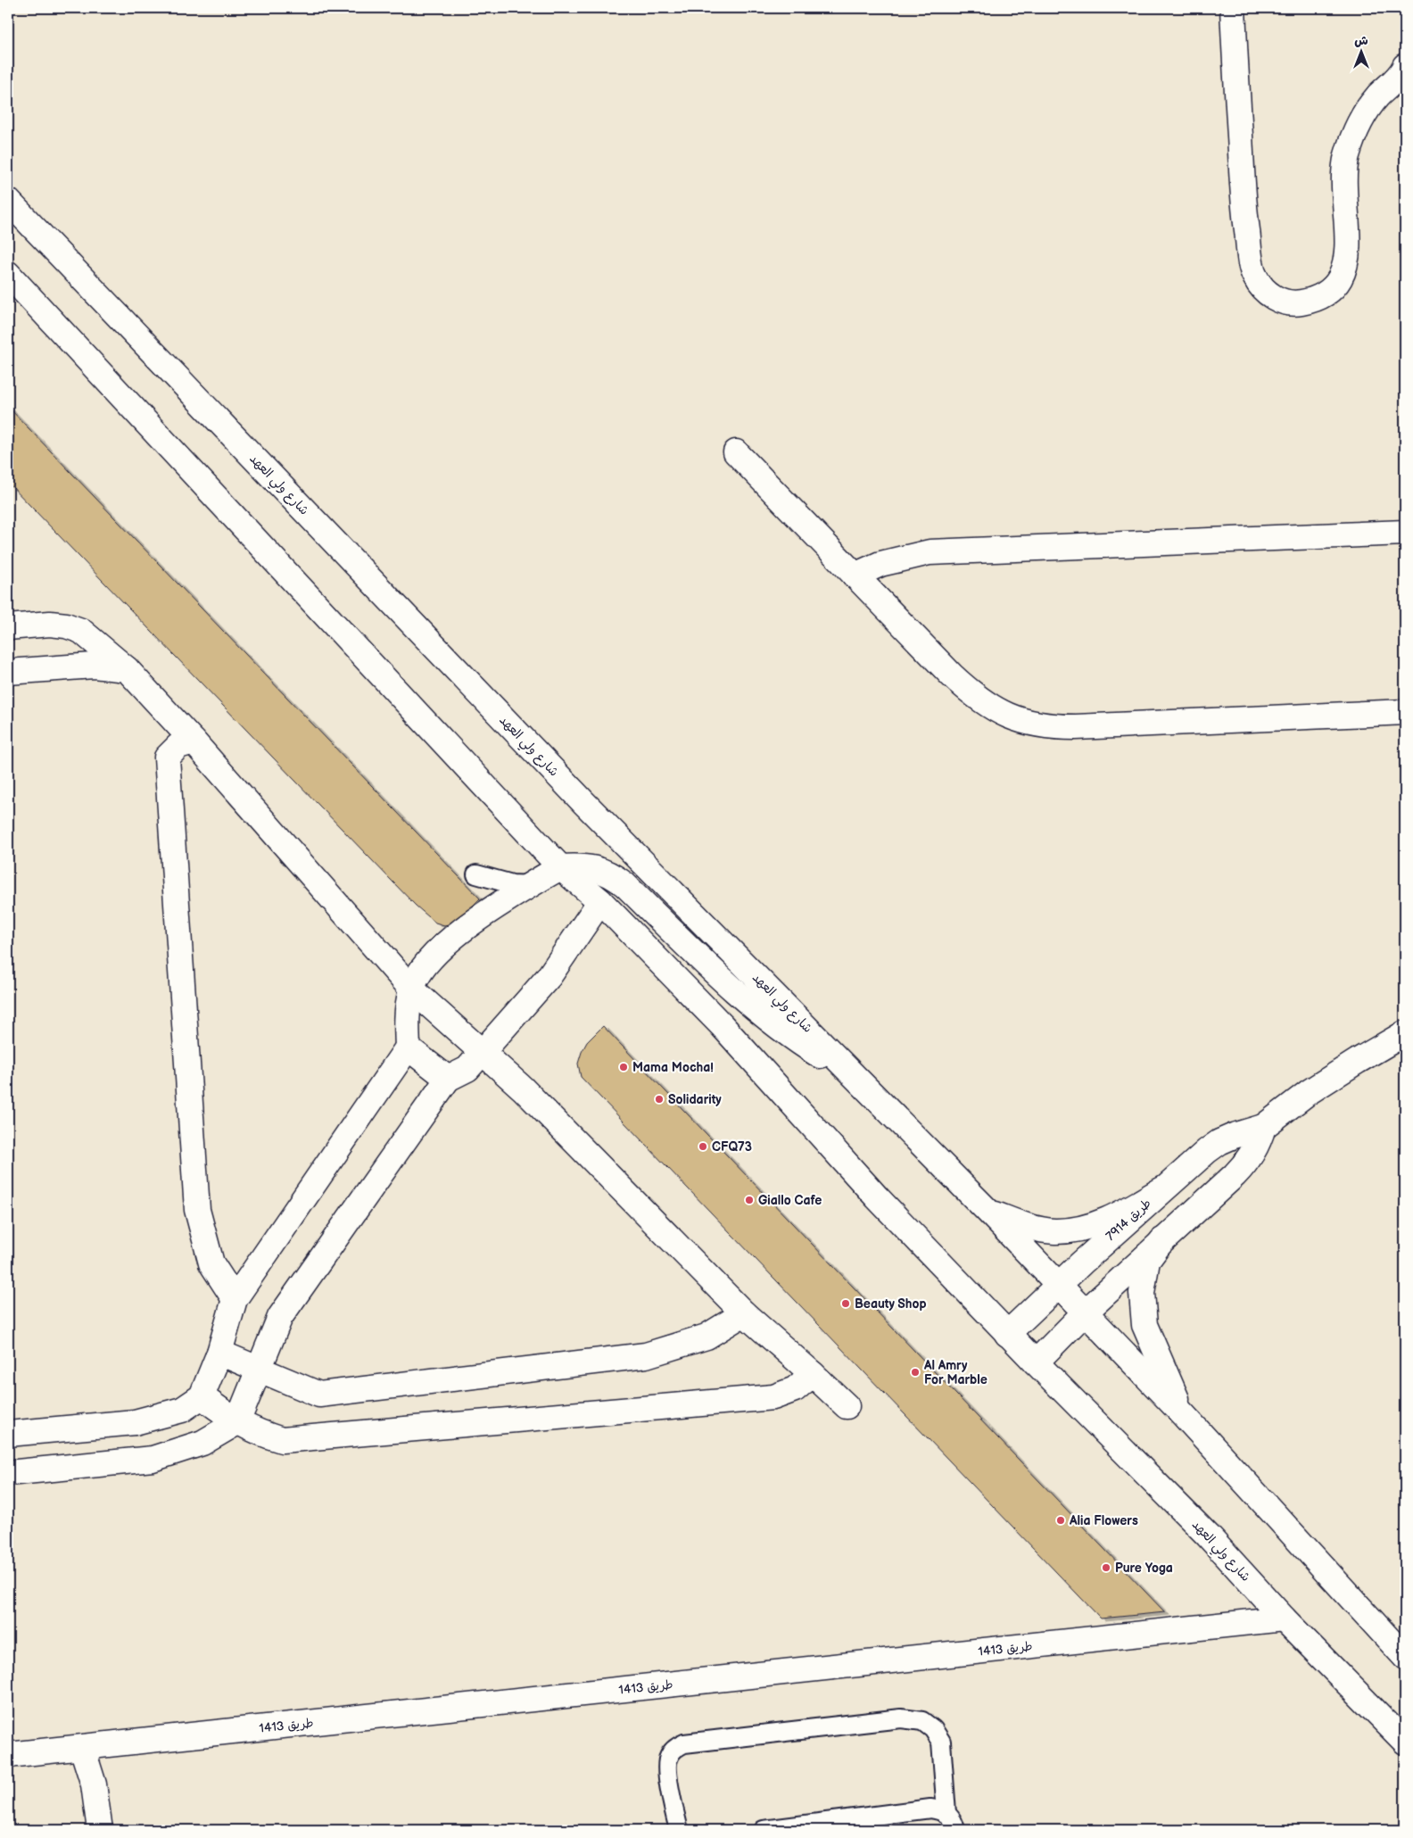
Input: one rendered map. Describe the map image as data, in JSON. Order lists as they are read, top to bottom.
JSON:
{
  "streets": {
    "street": ["شارع ولي العهد", "طريق 7914", "طريق 1413"]
  },
  "crossings": [
    ["شارع ولي العهد", "طريق 7914"],
    ["شارع ولي العهد", "طريق 1413"]
  ],
  "places": [
    "Mama Mocha!",
    "Solidarity",
    "CFQ73",
    "Giallo Cafe",
    "Beauty Shop",
    "Al Amry For Marble",
    "Alia Flowers",
    "Pure Yoga"
  ],
  "north": "top"
}
